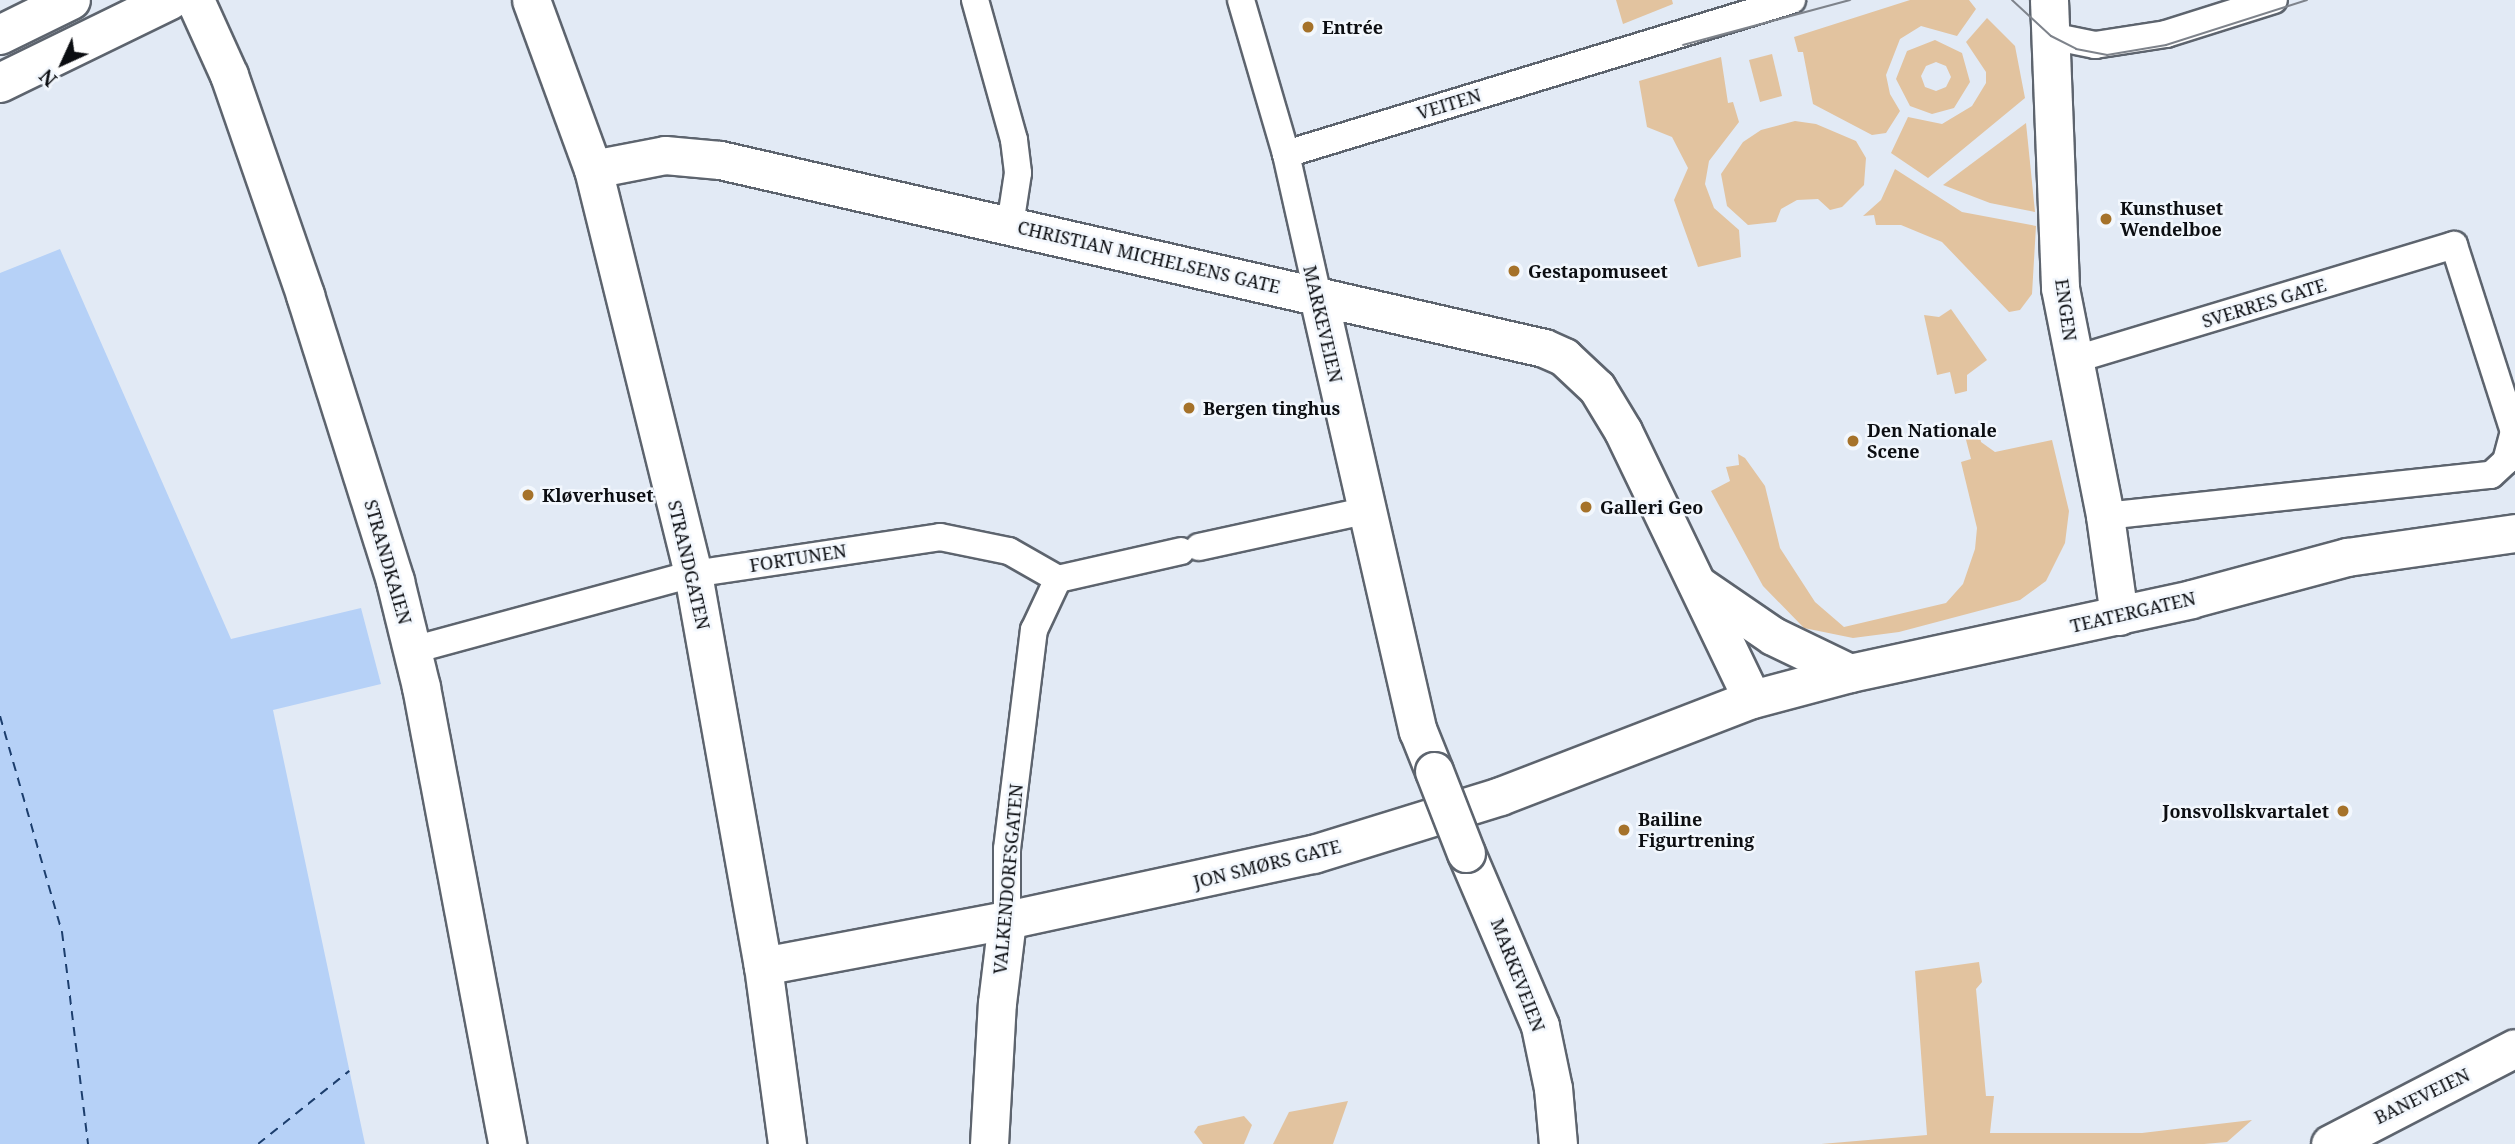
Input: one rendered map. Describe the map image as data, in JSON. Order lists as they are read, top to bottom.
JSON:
{
  "streets": {
    "main road": [
      "CHRISTIAN MICHELSENS GATE",
      "ENGEN",
      "MARKEVEIEN",
      "STRANDKAIEN",
      "STRANDGATEN",
      "TEATERGATEN",
      "JON SMØRS GATE",
      "VALKENDORFSGATEN",
      "BANEVEIEN"
    ],
    "street": ["VEITEN", "SVERRES GATE", "FORTUNEN"]
  },
  "crossings": [
    ["VEITEN", "MARKEVEIEN"],
    ["CHRISTIAN MICHELSENS GATE", "MARKEVEIEN"],
    ["CHRISTIAN MICHELSENS GATE", "STRANDGATEN"],
    ["CHRISTIAN MICHELSENS GATE", "TEATERGATEN"],
    ["CHRISTIAN MICHELSENS GATE", "JON SMØRS GATE"],
    ["SVERRES GATE", "ENGEN"],
    ["ENGEN", "TEATERGATEN"],
    ["FORTUNEN", "STRANDKAIEN"],
    ["FORTUNEN", "STRANDGATEN"],
    ["FORTUNEN", "VALKENDORFSGATEN"],
    ["STRANDGATEN", "JON SMØRS GATE"],
    ["TEATERGATEN", "JON SMØRS GATE"],
    ["JON SMØRS GATE", "VALKENDORFSGATEN"]
  ],
  "places": [
    "Entrée",
    "Kunsthuset Wendelboe",
    "Gestapomuseet",
    "Bergen tinghus",
    "Den Nationale Scene",
    "Kløverhuset",
    "Galleri Geo",
    "Jonsvollskvartalet",
    "Bailine Figurtrening"
  ],
  "north": "bottom left"
}
